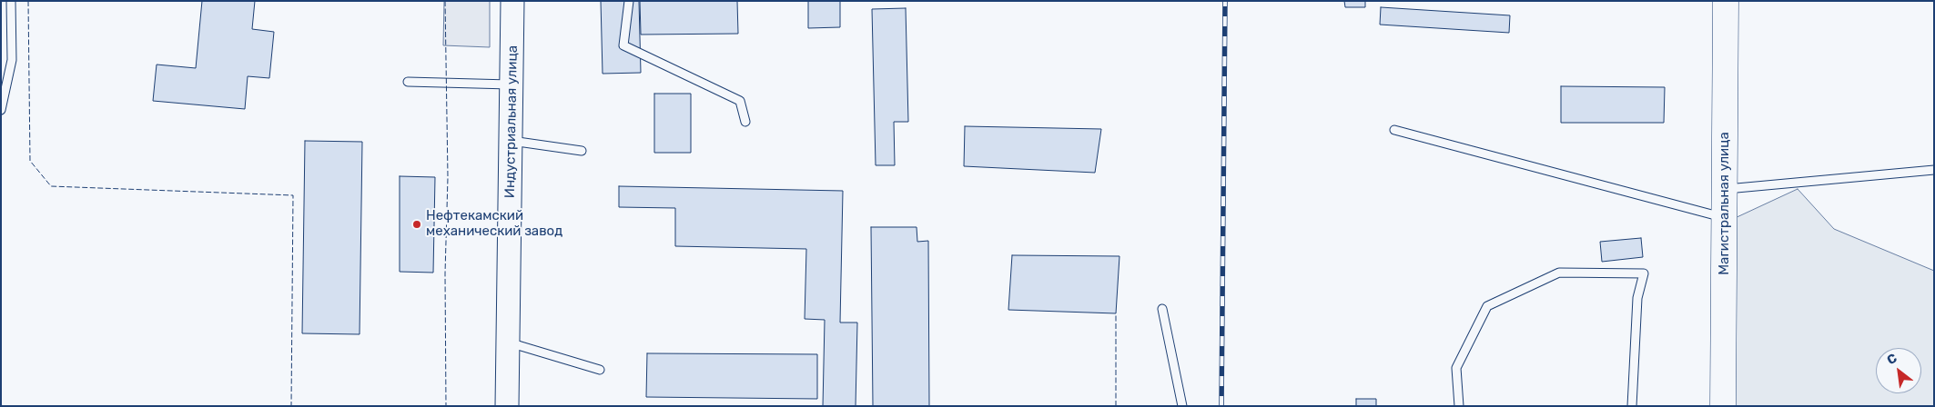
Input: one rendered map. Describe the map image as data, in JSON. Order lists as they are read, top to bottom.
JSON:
{
  "streets": {
    "main road": ["Индустриальная улица", "Магистральная улица"]
  },
  "places": ["Нефтекамский механический завод"],
  "north": "top left"
}
